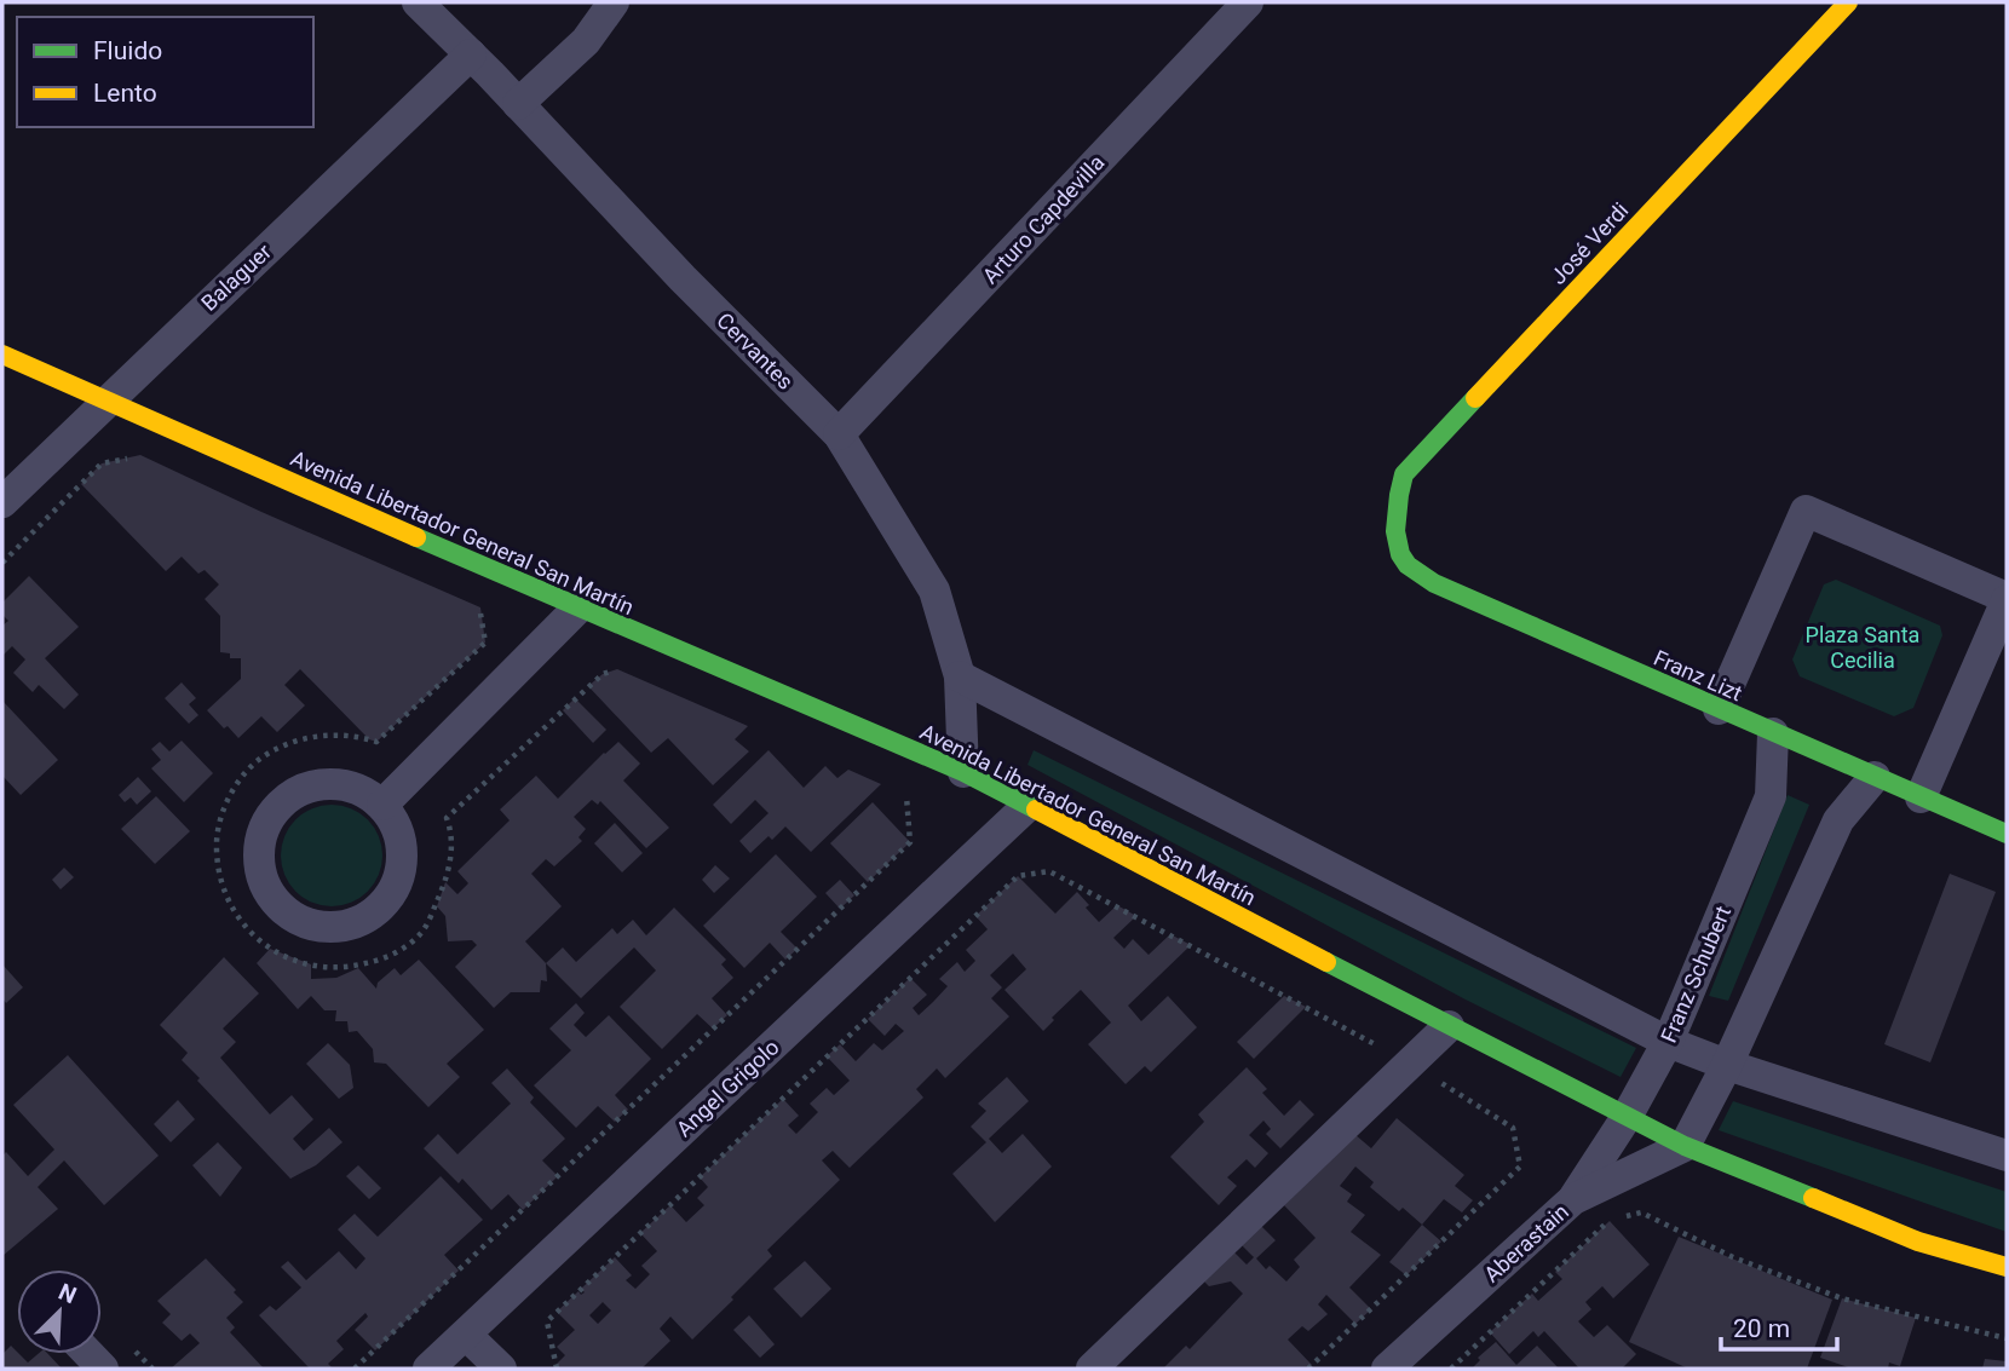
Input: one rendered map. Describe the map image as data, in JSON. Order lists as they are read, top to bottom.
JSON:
{
  "streets": {
    "main road": ["José Verdi", "Avenida Libertador General San Martín", "Franz Lizt"],
    "street": [
      "Arturo Capdevilla",
      "Balaguer",
      "Cervantes",
      "Franz Schubert",
      "Angel Grigolo",
      "Aberastain"
    ]
  },
  "crossings": [
    ["Arturo Capdevilla", "Cervantes"],
    ["José Verdi", "Franz Lizt"],
    ["Balaguer", "Cervantes"],
    ["Balaguer", "Avenida Libertador General San Martín"],
    ["Cervantes", "Avenida Libertador General San Martín"],
    ["Avenida Libertador General San Martín", "Franz Schubert"],
    ["Avenida Libertador General San Martín", "Angel Grigolo"],
    ["Avenida Libertador General San Martín", "Aberastain"],
    ["Franz Lizt", "Franz Schubert"],
    ["Franz Schubert", "Aberastain"]
  ],
  "parks": ["Plaza Santa Cecilia"],
  "legend": ["Fluido", "Lento"],
  "scale_bar": "20 m",
  "north": "top right"
}
